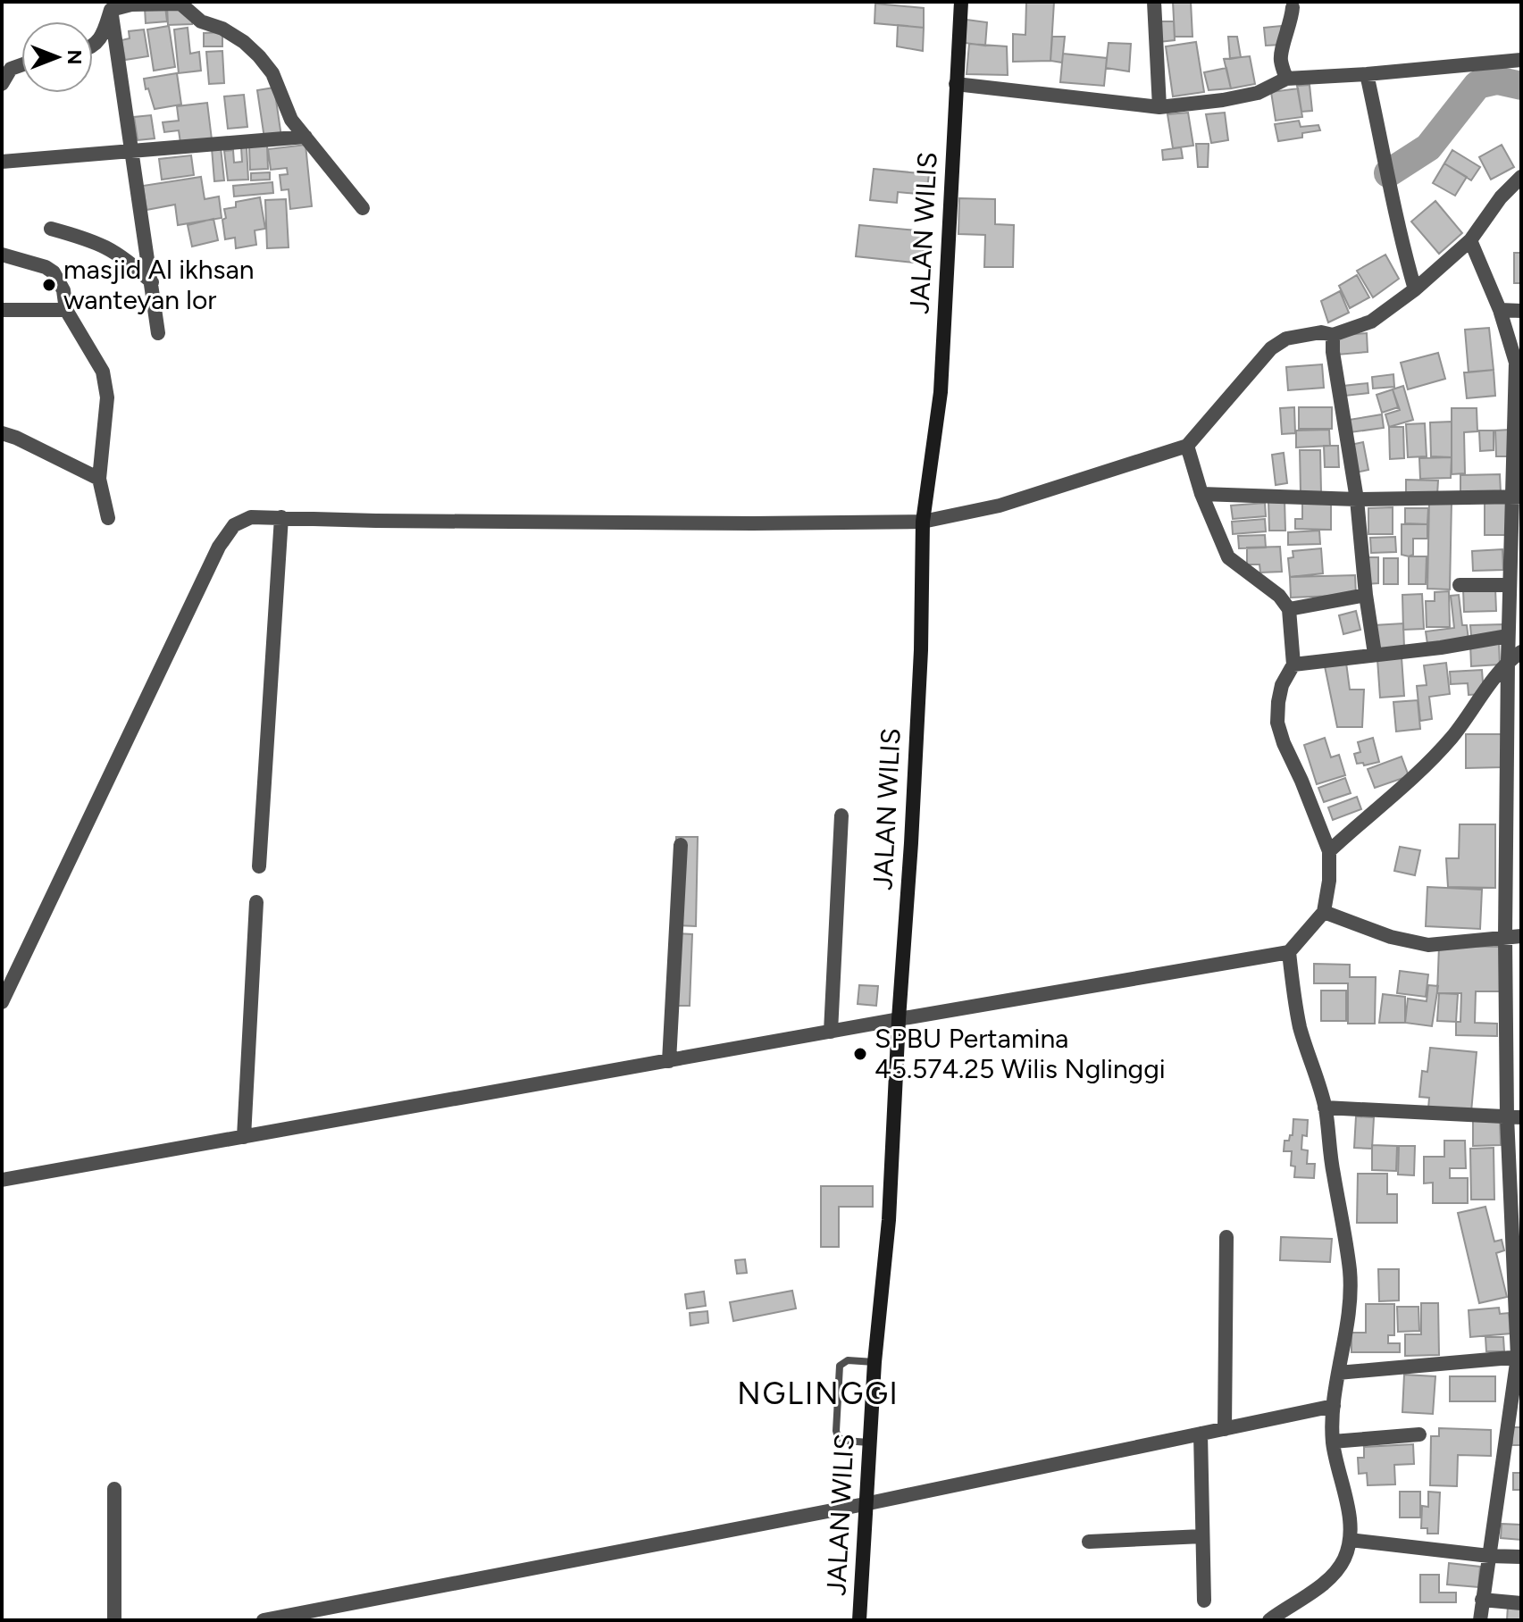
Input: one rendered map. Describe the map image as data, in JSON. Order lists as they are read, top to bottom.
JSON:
{
  "streets": {
    "main road": ["JALAN WILIS"]
  },
  "districts": ["NGLINGGI"],
  "places": ["masjid Al ikhsan wanteyan lor", "SPBU Pertamina 45.574.25 Wilis Nglinggi"],
  "north": "right"
}
